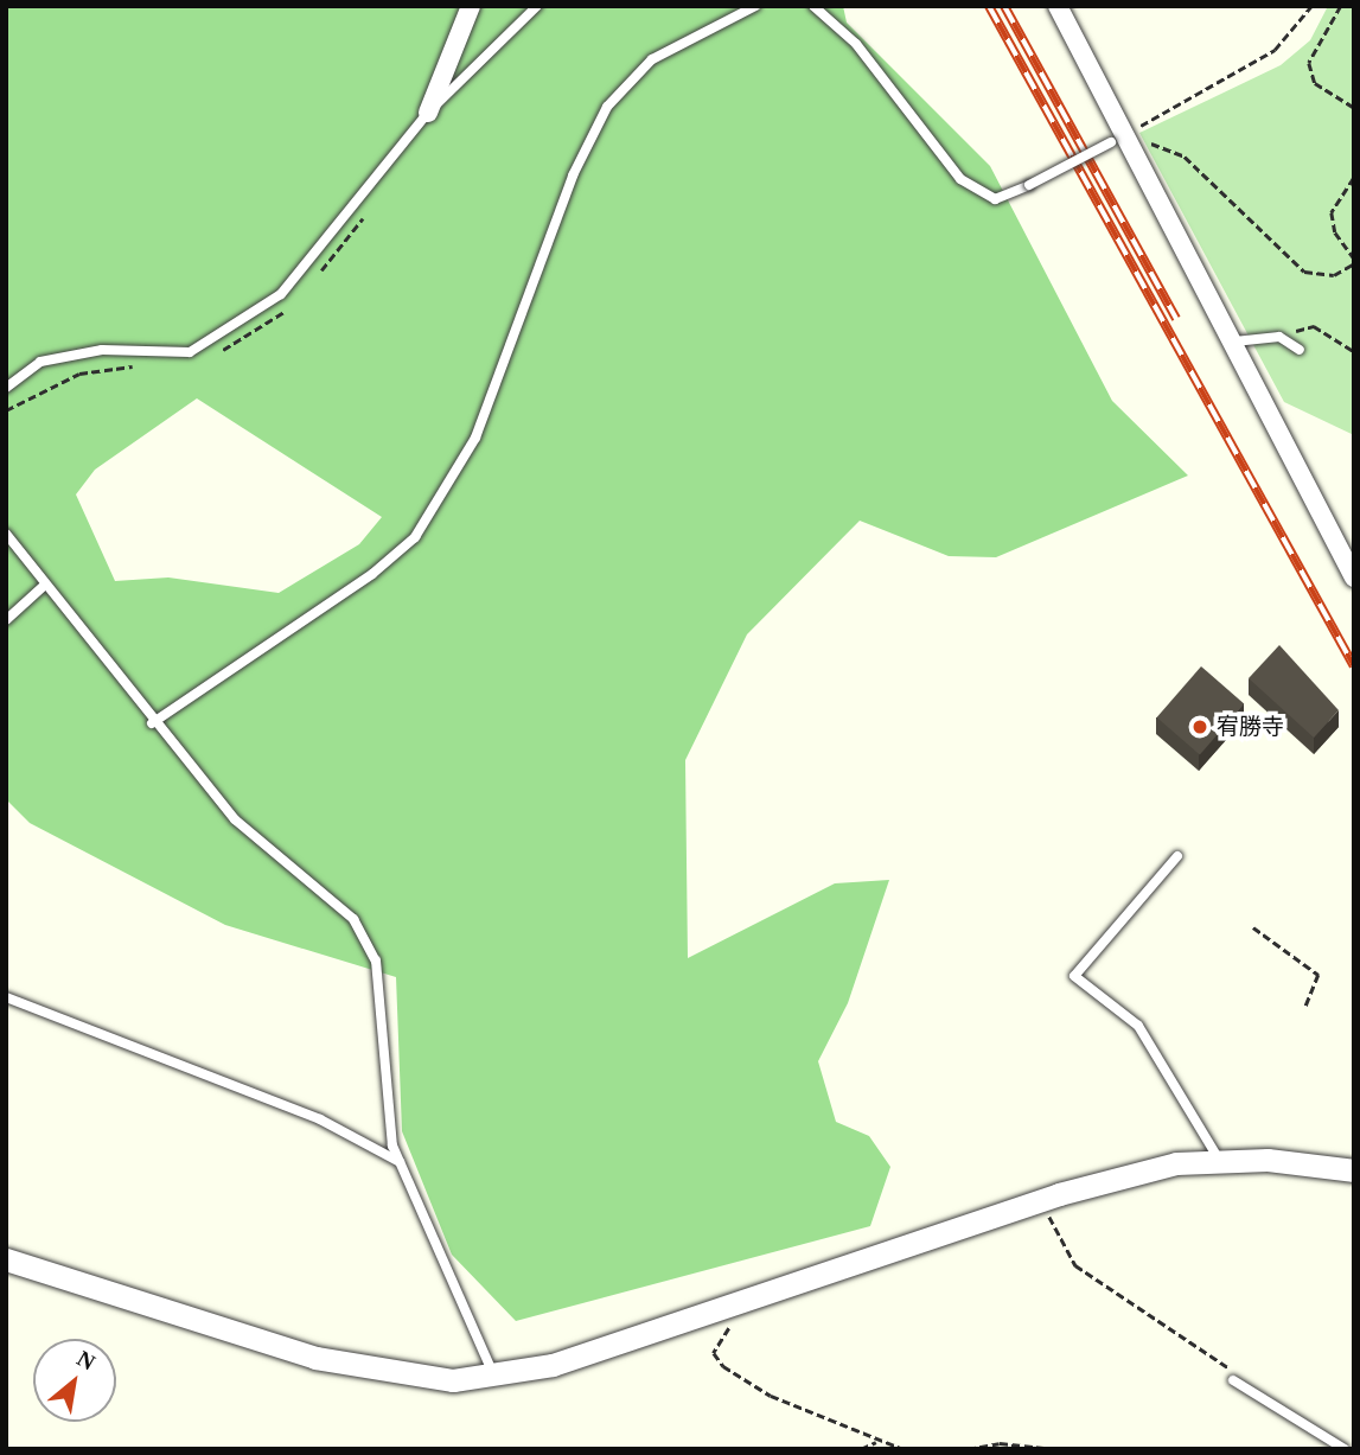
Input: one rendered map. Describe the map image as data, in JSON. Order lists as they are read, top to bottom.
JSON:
{
  "places": ["宥勝寺"],
  "north": "top right"
}
